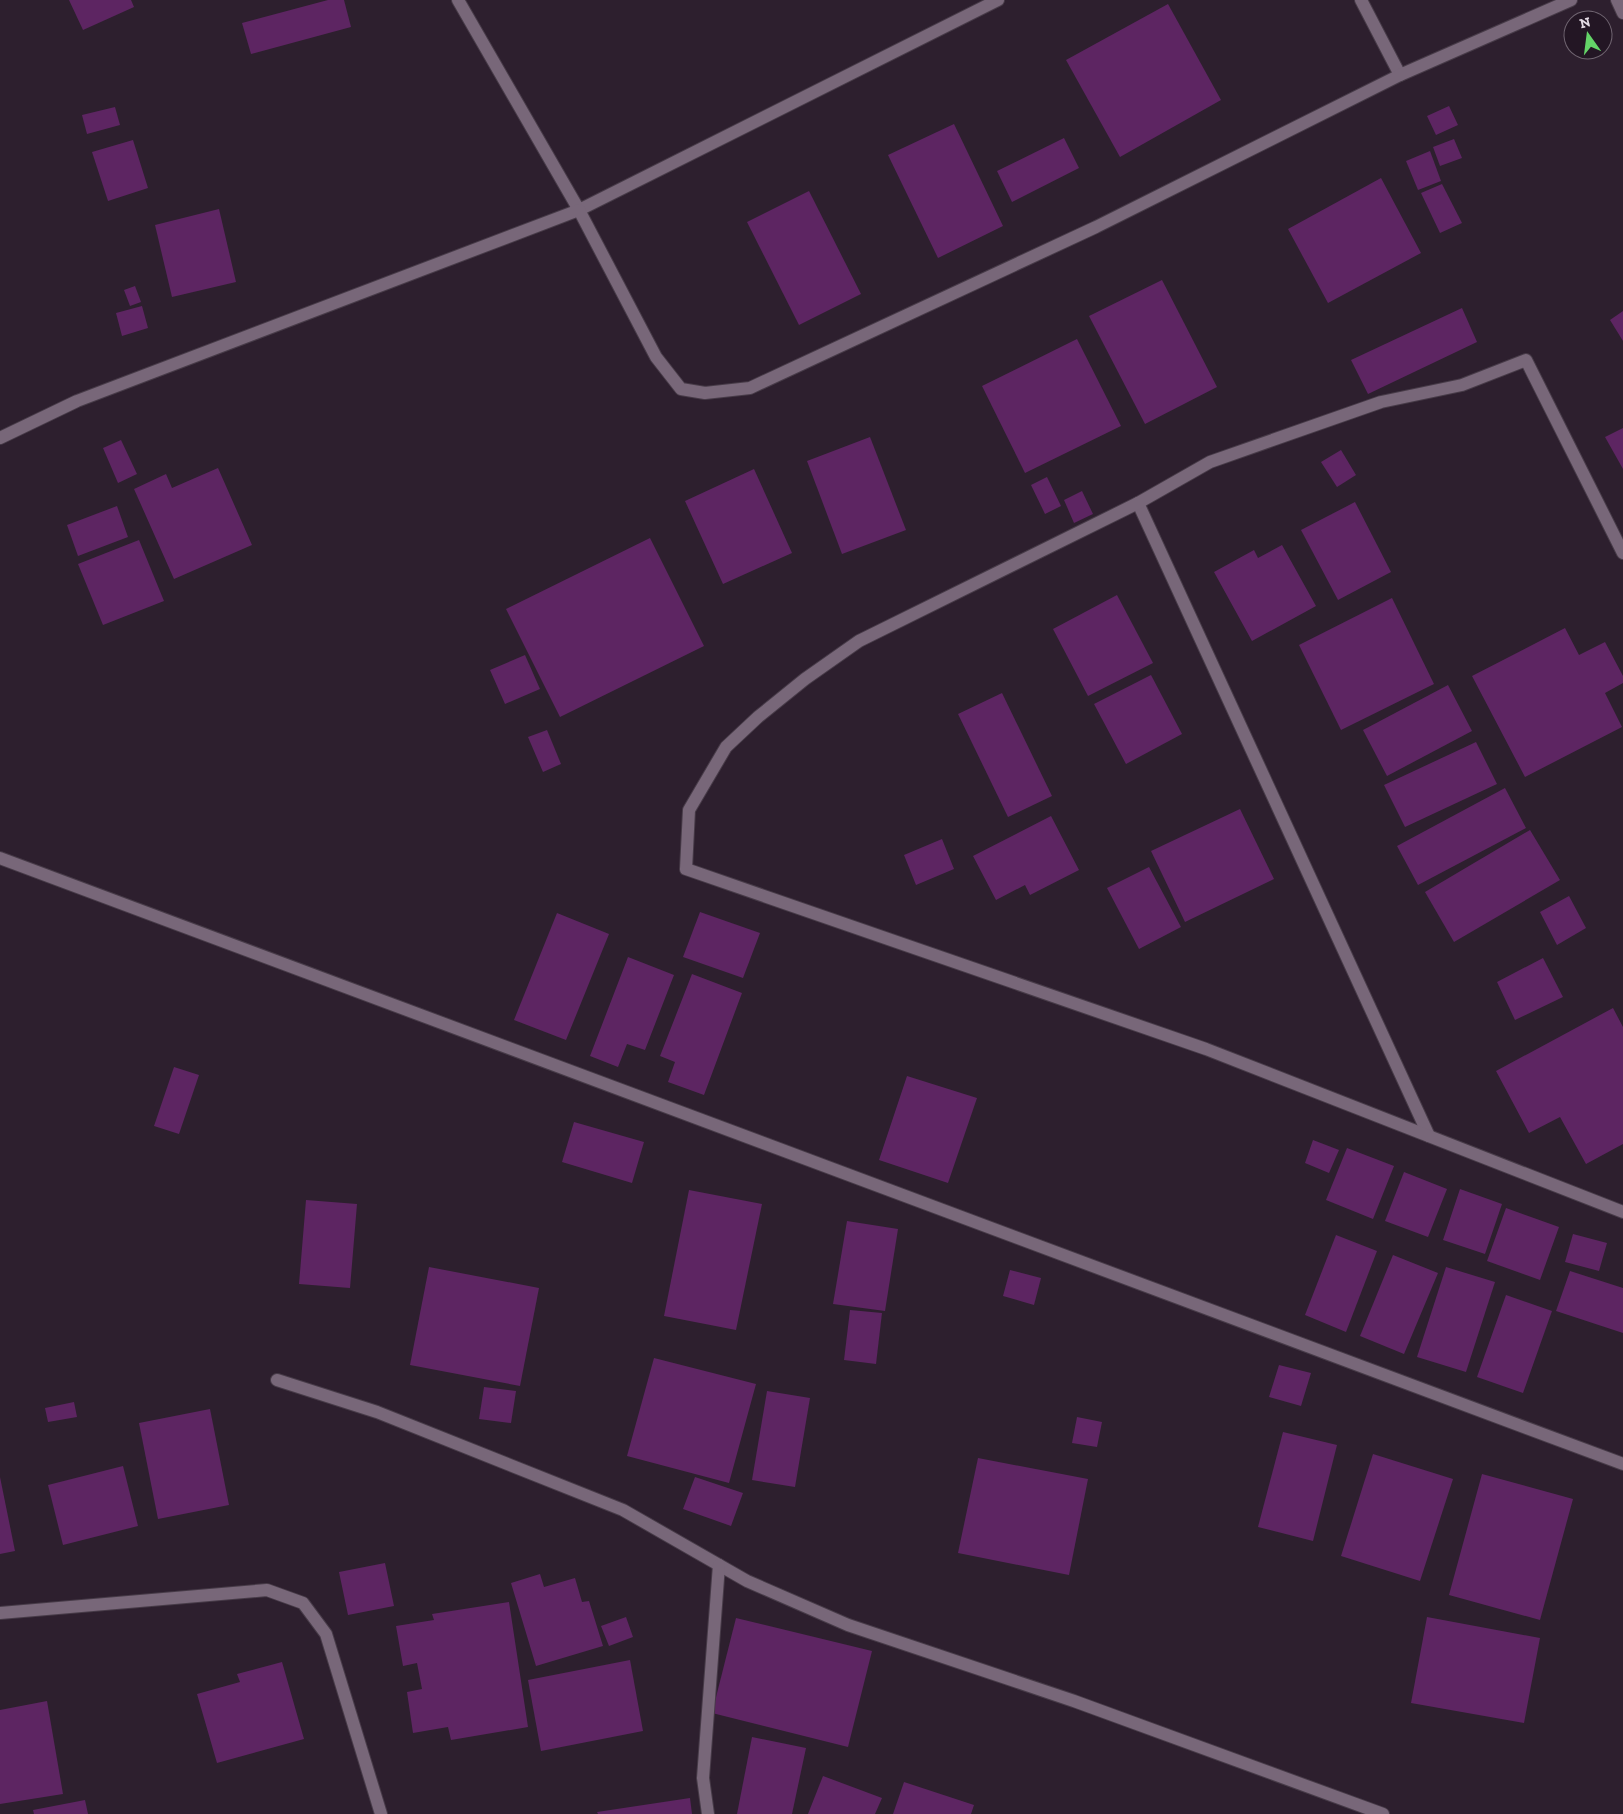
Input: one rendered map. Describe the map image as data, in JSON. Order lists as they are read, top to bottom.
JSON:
{
  "north": "top"
}
